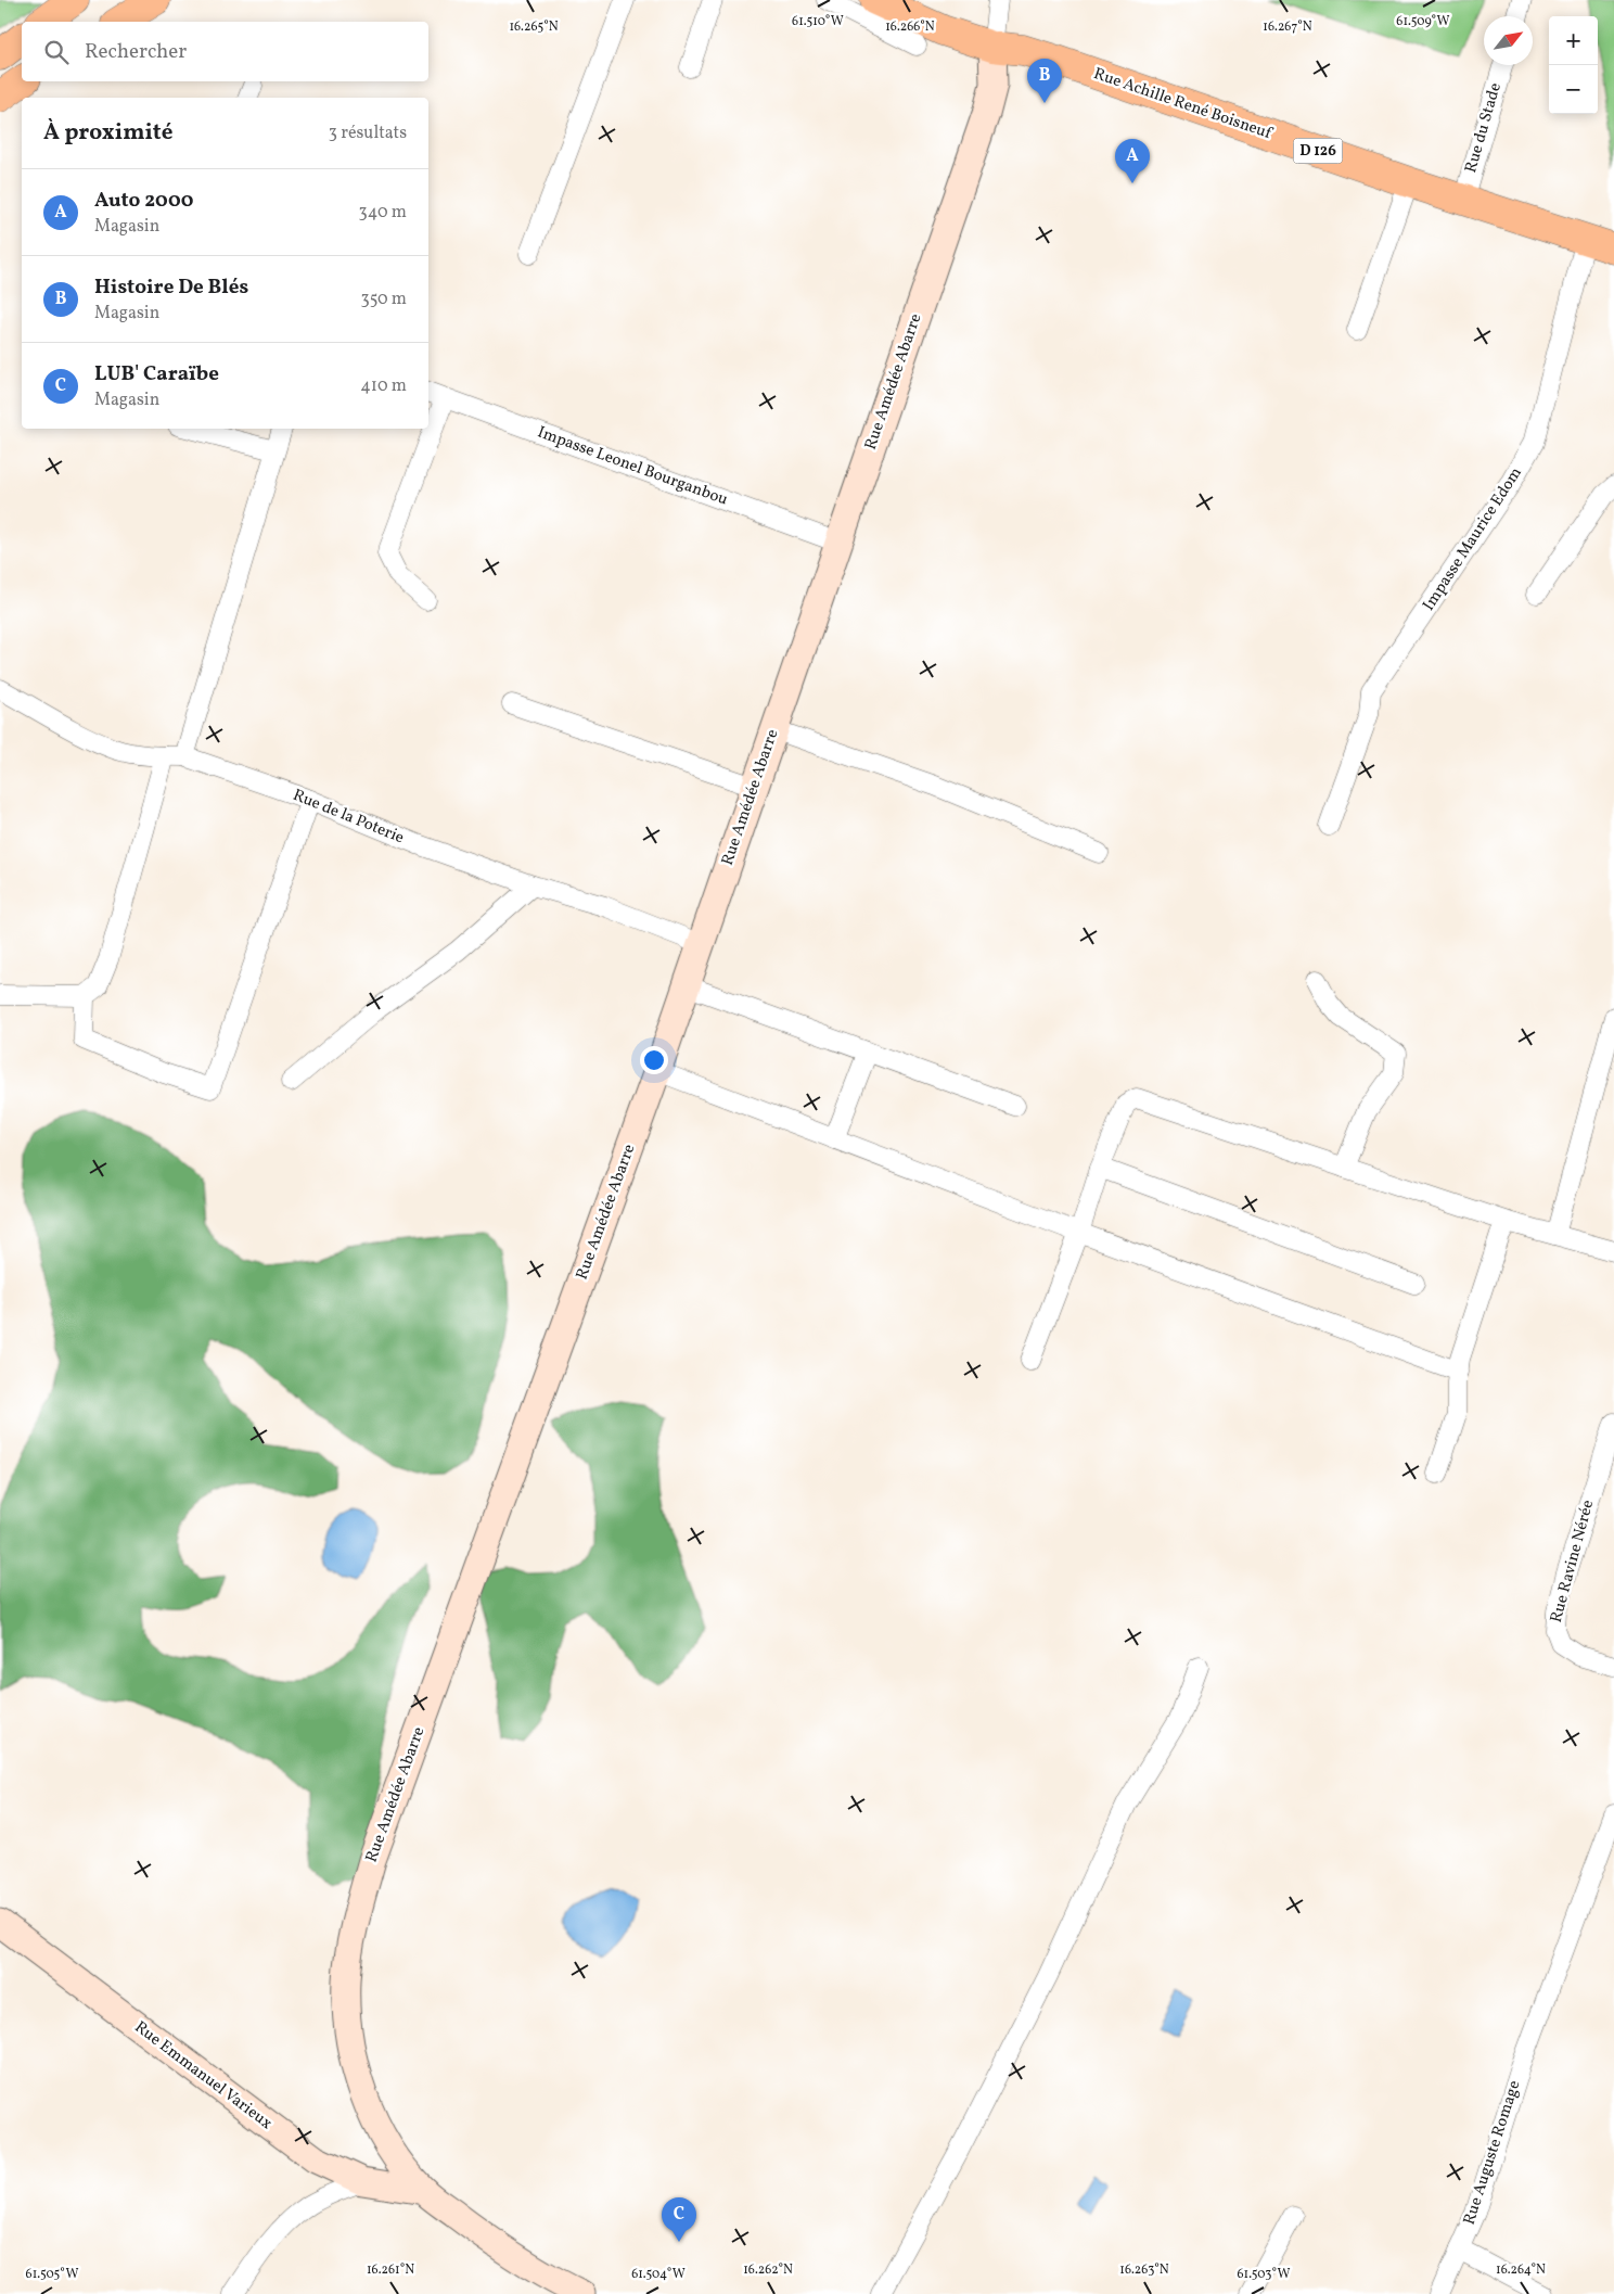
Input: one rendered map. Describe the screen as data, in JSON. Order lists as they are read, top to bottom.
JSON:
{
  "streets": {
    "main road": ["Rue Achille René Boisneuf", "D 126"],
    "street": [
      "Rue du Stade",
      "Rue Amédée Abarre",
      "Impasse Leonel Bourganbou",
      "Impasse Maurice Edom",
      "Rue de la Poterie",
      "Rue Ravine Nérée",
      "Rue Emmanuel Varieux",
      "Rue Auguste Romage"
    ]
  },
  "crossings": [
    ["Rue Achille René Boisneuf", "Rue du Stade"],
    ["Rue Achille René Boisneuf", "Rue Amédée Abarre"],
    ["Rue Achille René Boisneuf", "Impasse Maurice Edom"],
    ["Rue Amédée Abarre", "Impasse Leonel Bourganbou"],
    ["Rue Amédée Abarre", "Rue de la Poterie"],
    ["Rue Amédée Abarre", "Rue Emmanuel Varieux"]
  ],
  "north": "top right",
  "page": {
    "map_buttons": ["+", "−"],
    "search": "Rechercher",
    "pins": ["B", "A", "C"],
    "heading": ["À proximité", "3 résultats"],
    "list": [
      {
        "mark": "A",
        "name": "Auto 2000",
        "note": "Magasin",
        "value": "340 m"
      },
      {
        "mark": "B",
        "name": "Histoire De Blés",
        "note": "Magasin",
        "value": "350 m"
      },
      {
        "mark": "C",
        "name": "LUB' Caraïbe",
        "note": "Magasin",
        "value": "410 m"
      }
    ]
  },
  "coordinates": [
    "61.510°W",
    "61.509°W",
    "16.265°N",
    "16.266°N",
    "16.267°N",
    "16.261°N",
    "16.262°N",
    "16.263°N",
    "16.264°N",
    "61.505°W",
    "61.504°W",
    "61.503°W"
  ]
}
